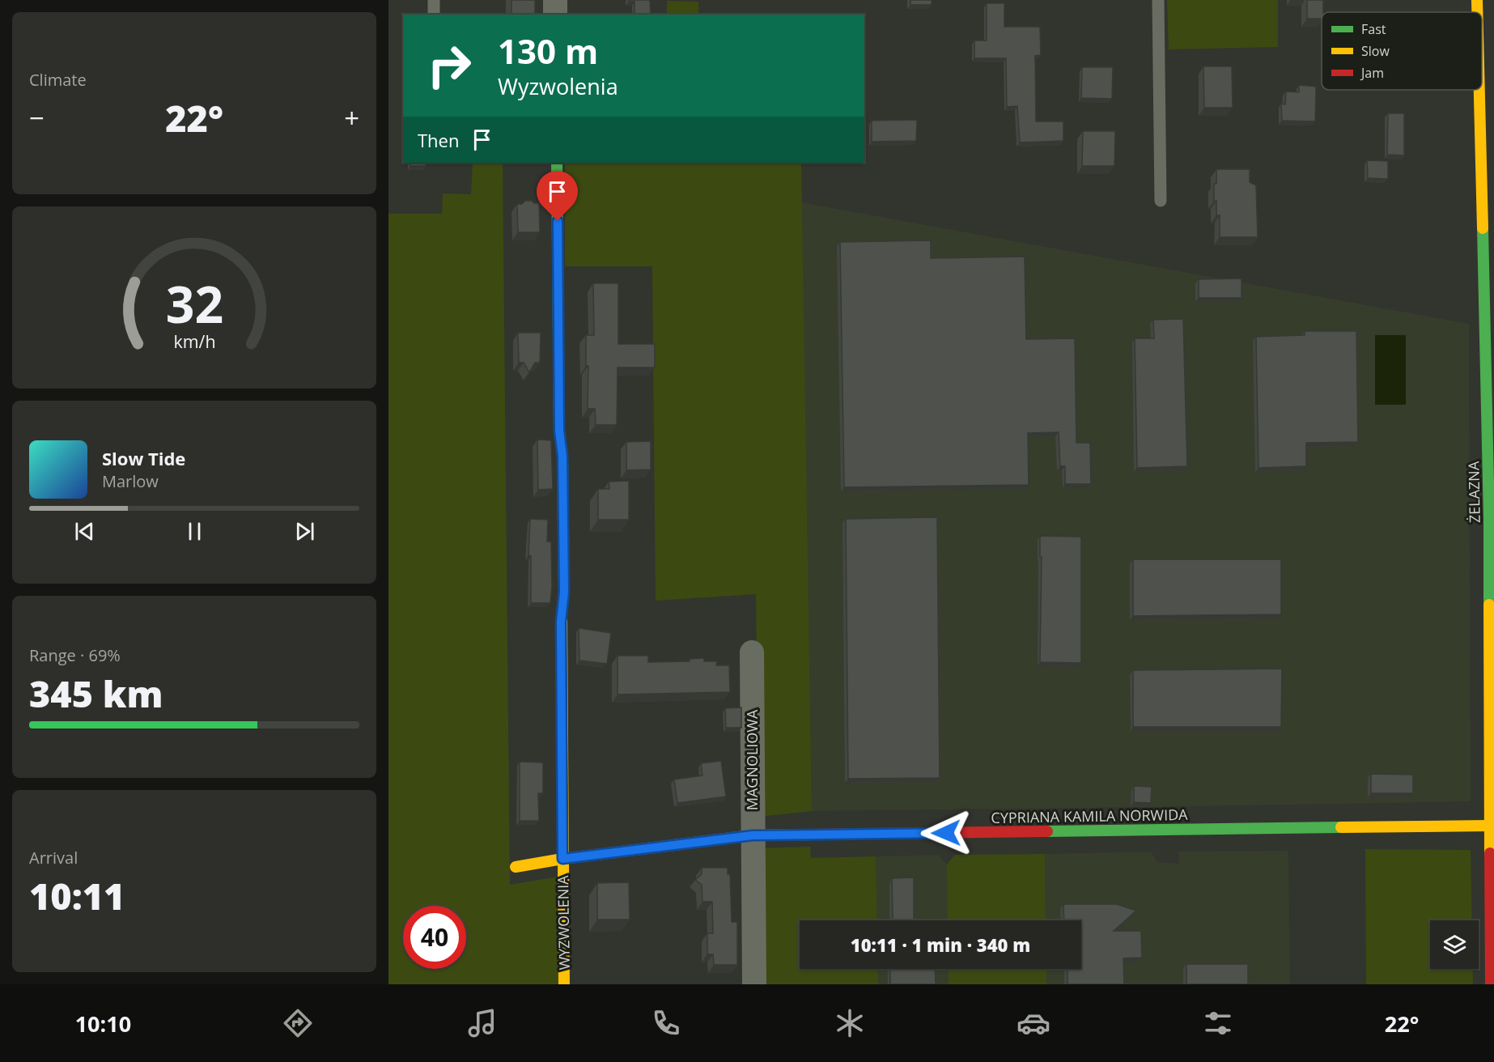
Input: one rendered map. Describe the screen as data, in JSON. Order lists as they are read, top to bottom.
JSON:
{
  "streets": {
    "street": [
      "ŻELAZNA",
      "MAGNOLIOWA",
      "CYPRIANA KAMILA NORWIDA",
      "WYZWOLENIA"
    ]
  },
  "crossings": [
    ["ŻELAZNA", "CYPRIANA KAMILA NORWIDA"],
    ["MAGNOLIOWA", "CYPRIANA KAMILA NORWIDA"],
    ["CYPRIANA KAMILA NORWIDA", "WYZWOLENIA"]
  ],
  "legend": ["Fast", "Slow", "Jam"],
  "page": {
    "tile": [
      "Climate",
      ["Range · 69%", "345 km"],
      ["Arrival", "10:11"]
    ],
    "turn": ["130 m", "Wyzwolenia"],
    "heat": ["−", "22°", "+"],
    "then": "Then",
    "song": ["Slow Tide", "Marlow"],
    "limit": "40",
    "trip": "10:11 · 1 min · 340 m",
    "tabs": ["10:10", "22°"],
    "gauge": ["32", "km/h"]
  }
}
